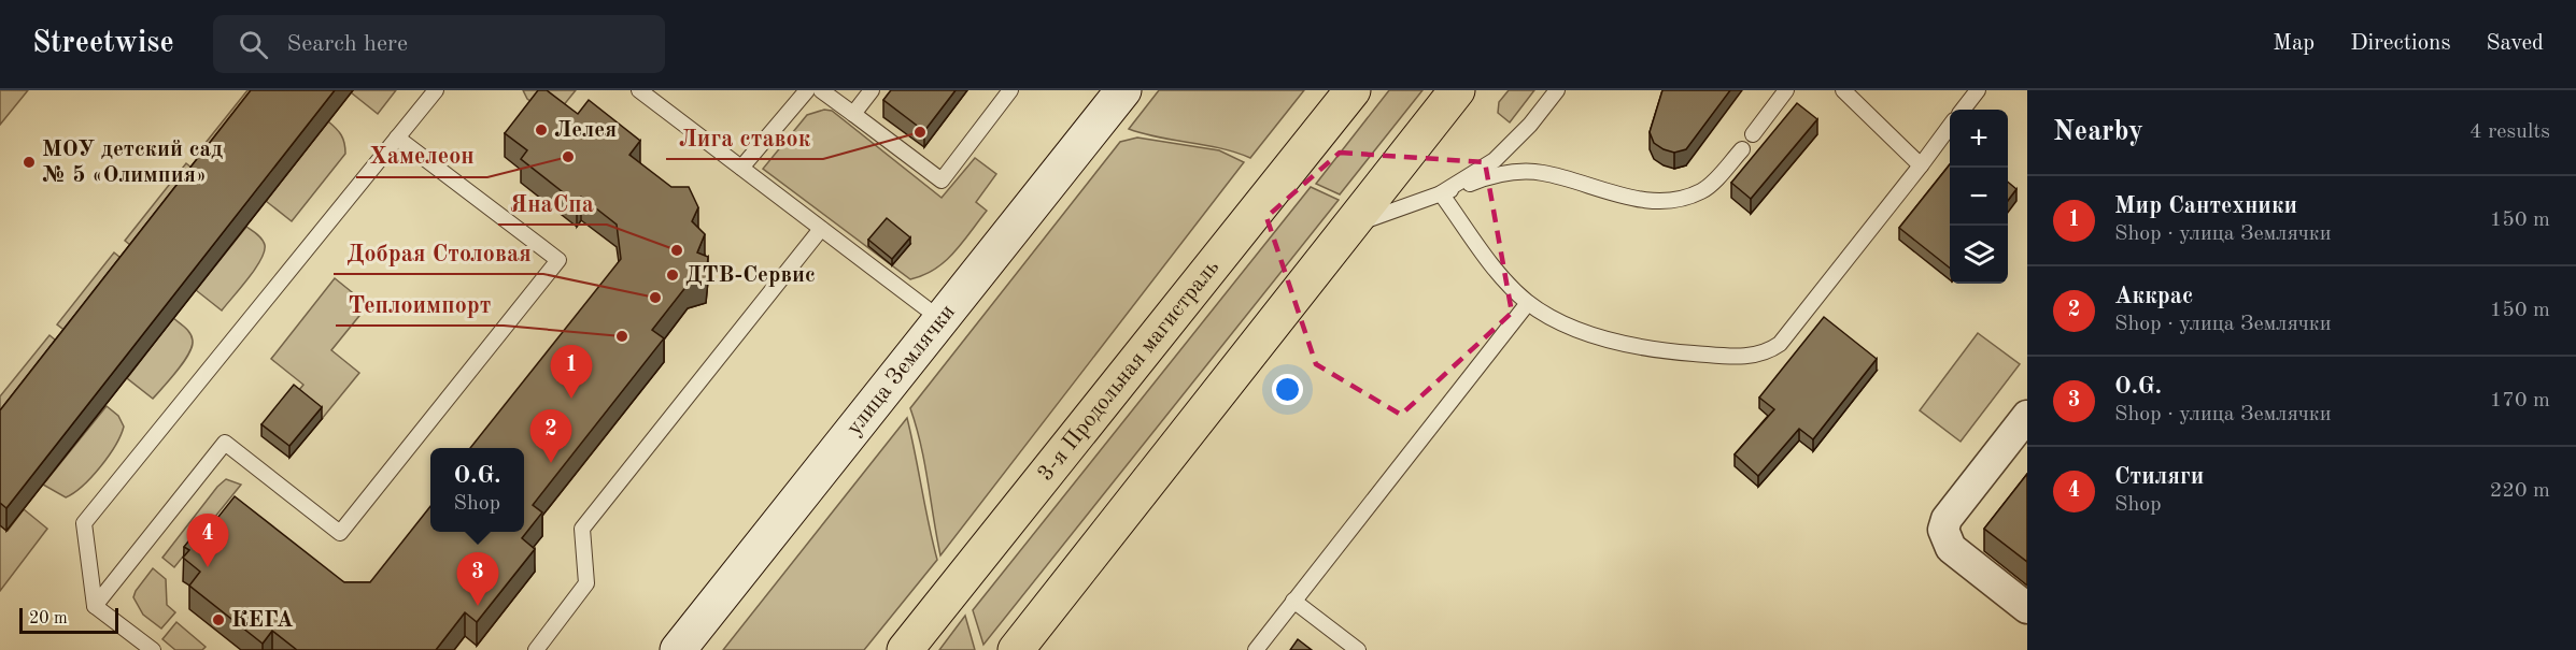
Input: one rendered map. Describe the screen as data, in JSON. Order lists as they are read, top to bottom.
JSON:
{
  "streets": {
    "highway": ["3-я Продольная магистраль"],
    "main road": ["улица Землячки"]
  },
  "places": [
    "Лелея",
    "Лига ставок",
    "Хамелеон",
    "МОУ детский сад № 5 «Олимпия»",
    "ЯнаСпа",
    "ДТВ-Сервис",
    "Добрая Столовая",
    "Теплоимпорт",
    "КЕГА"
  ],
  "scale_bar": "20 m",
  "page": {
    "header": "Streetwise",
    "search": "Search here",
    "nav": ["Map", "Directions", "Saved"],
    "heading": ["Nearby", "4 results"],
    "map_buttons": ["+", "−"],
    "list": [
      {
        "mark": "1",
        "name": "Мир Сантехники",
        "note": "Shop · улица Землячки",
        "value": "150 m"
      },
      {
        "mark": "2",
        "name": "Аккрас",
        "note": "Shop · улица Землячки",
        "value": "150 m"
      },
      {
        "mark": "3",
        "name": "O.G.",
        "note": "Shop · улица Землячки",
        "value": "170 m"
      },
      {
        "mark": "4",
        "name": "Стиляги",
        "note": "Shop",
        "value": "220 m"
      }
    ],
    "pins": [
      "1",
      "2",
      "4",
      "3"
    ],
    "popup": ["O.G.", "Shop"],
    "scale": "20 m"
  }
}
